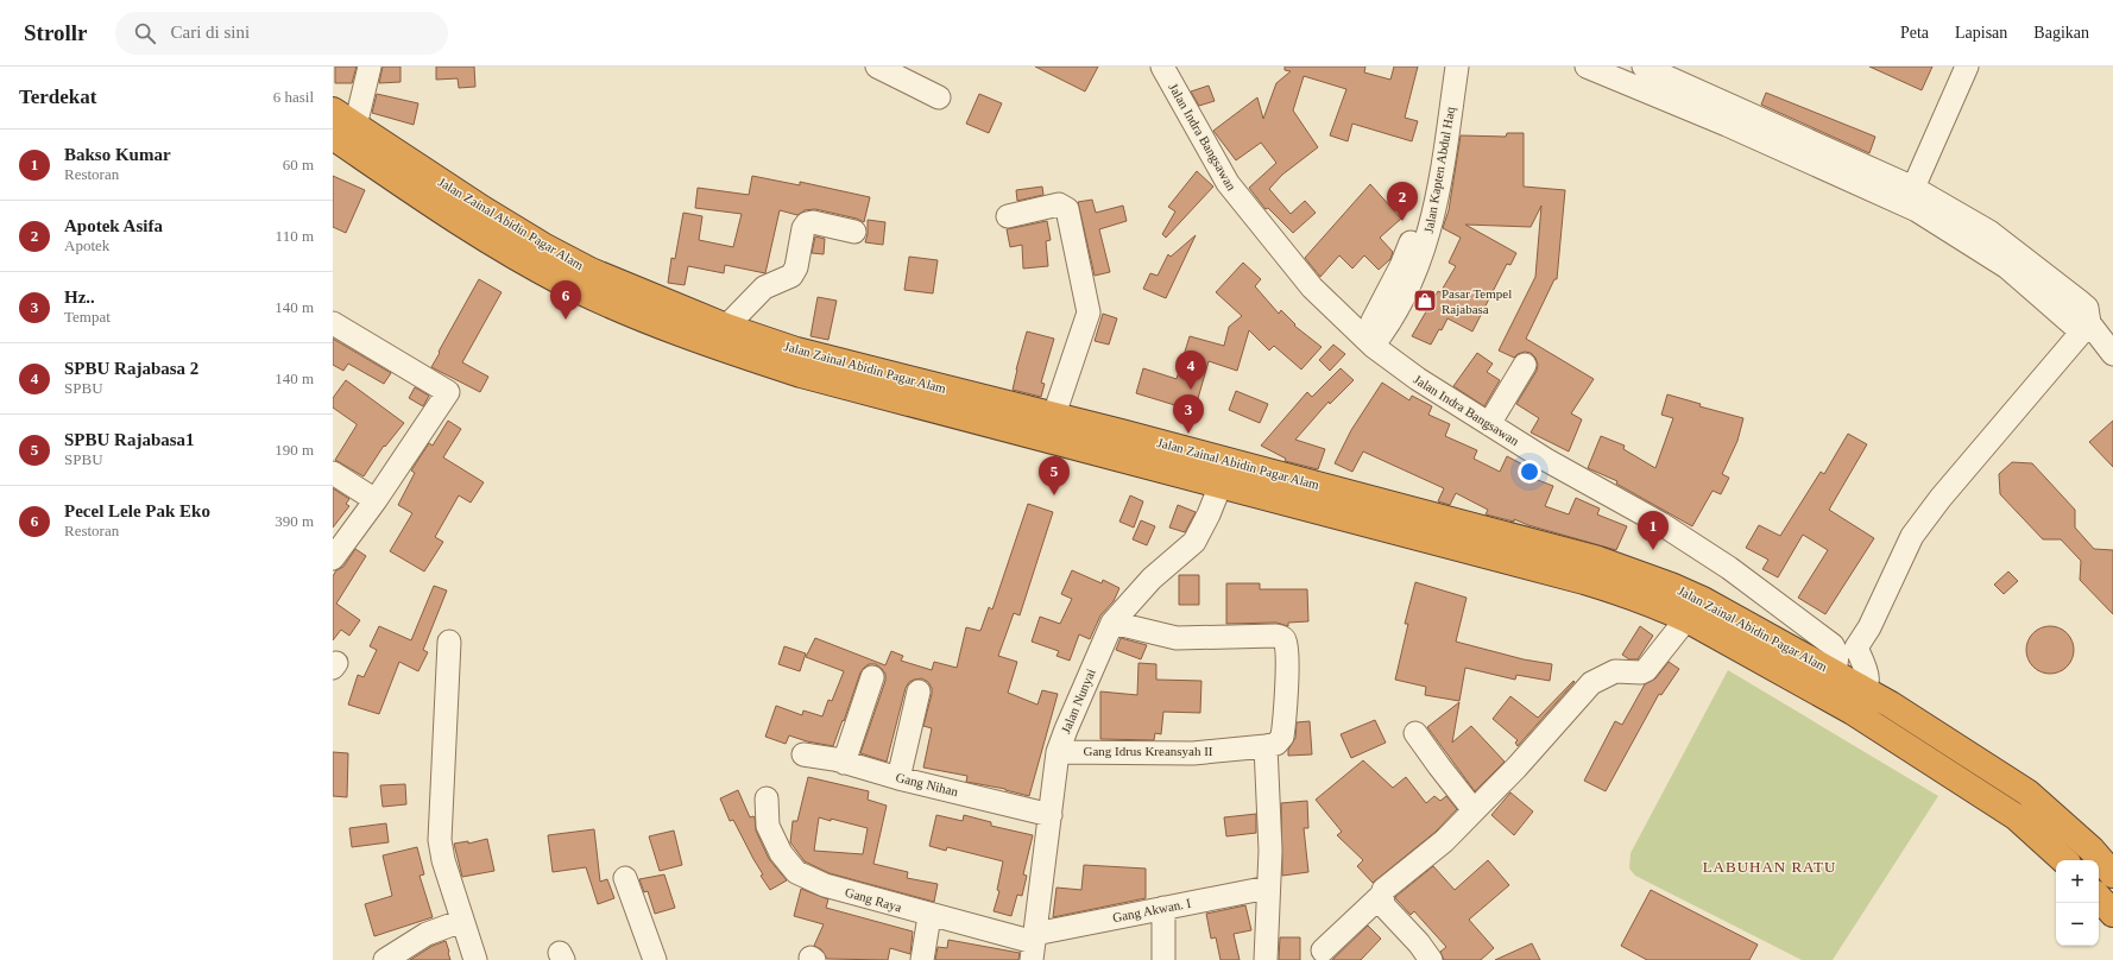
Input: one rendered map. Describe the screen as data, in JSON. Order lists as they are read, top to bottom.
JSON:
{
  "streets": {
    "highway": ["Jalan Zainal Abidin Pagar Alam"],
    "street": [
      "Jalan Indra Bangsawan",
      "Jalan Kapten Abdul Haq",
      "Jalan Nunyai",
      "Gang Idrus Kreansyah II",
      "Gang Nihan",
      "Gang Raya",
      "Gang Akwan. I"
    ]
  },
  "crossings": [
    ["Jalan Indra Bangsawan", "Jalan Kapten Abdul Haq"],
    ["Jalan Indra Bangsawan", "Jalan Zainal Abidin Pagar Alam"],
    ["Jalan Zainal Abidin Pagar Alam", "Jalan Nunyai"],
    ["Jalan Nunyai", "Gang Idrus Kreansyah II"],
    ["Jalan Nunyai", "Gang Nihan"],
    ["Jalan Nunyai", "Gang Raya"],
    ["Jalan Nunyai", "Gang Akwan. I"],
    ["Gang Raya", "Gang Akwan. I"]
  ],
  "districts": ["LABUHAN RATU"],
  "places": {
    "shop": ["Pasar Tempel Rajabasa"]
  },
  "page": {
    "header": "Strollr",
    "search": "Cari di sini",
    "nav": ["Peta", "Lapisan", "Bagikan"],
    "heading": ["Terdekat", "6 hasil"],
    "list": [
      {
        "mark": "1",
        "name": "Bakso Kumar",
        "note": "Restoran",
        "value": "60 m"
      },
      {
        "mark": "2",
        "name": "Apotek Asifa",
        "note": "Apotek",
        "value": "110 m"
      },
      {
        "mark": "3",
        "name": "Hz..",
        "note": "Tempat",
        "value": "140 m"
      },
      {
        "mark": "4",
        "name": "SPBU Rajabasa 2",
        "note": "SPBU",
        "value": "140 m"
      },
      {
        "mark": "5",
        "name": "SPBU Rajabasa1",
        "note": "SPBU",
        "value": "190 m"
      },
      {
        "mark": "6",
        "name": "Pecel Lele Pak Eko",
        "note": "Restoran",
        "value": "390 m"
      }
    ],
    "pins": [
      "2",
      "6",
      "4",
      "3",
      "5",
      "1"
    ],
    "map_buttons": ["+", "−"]
  }
}
